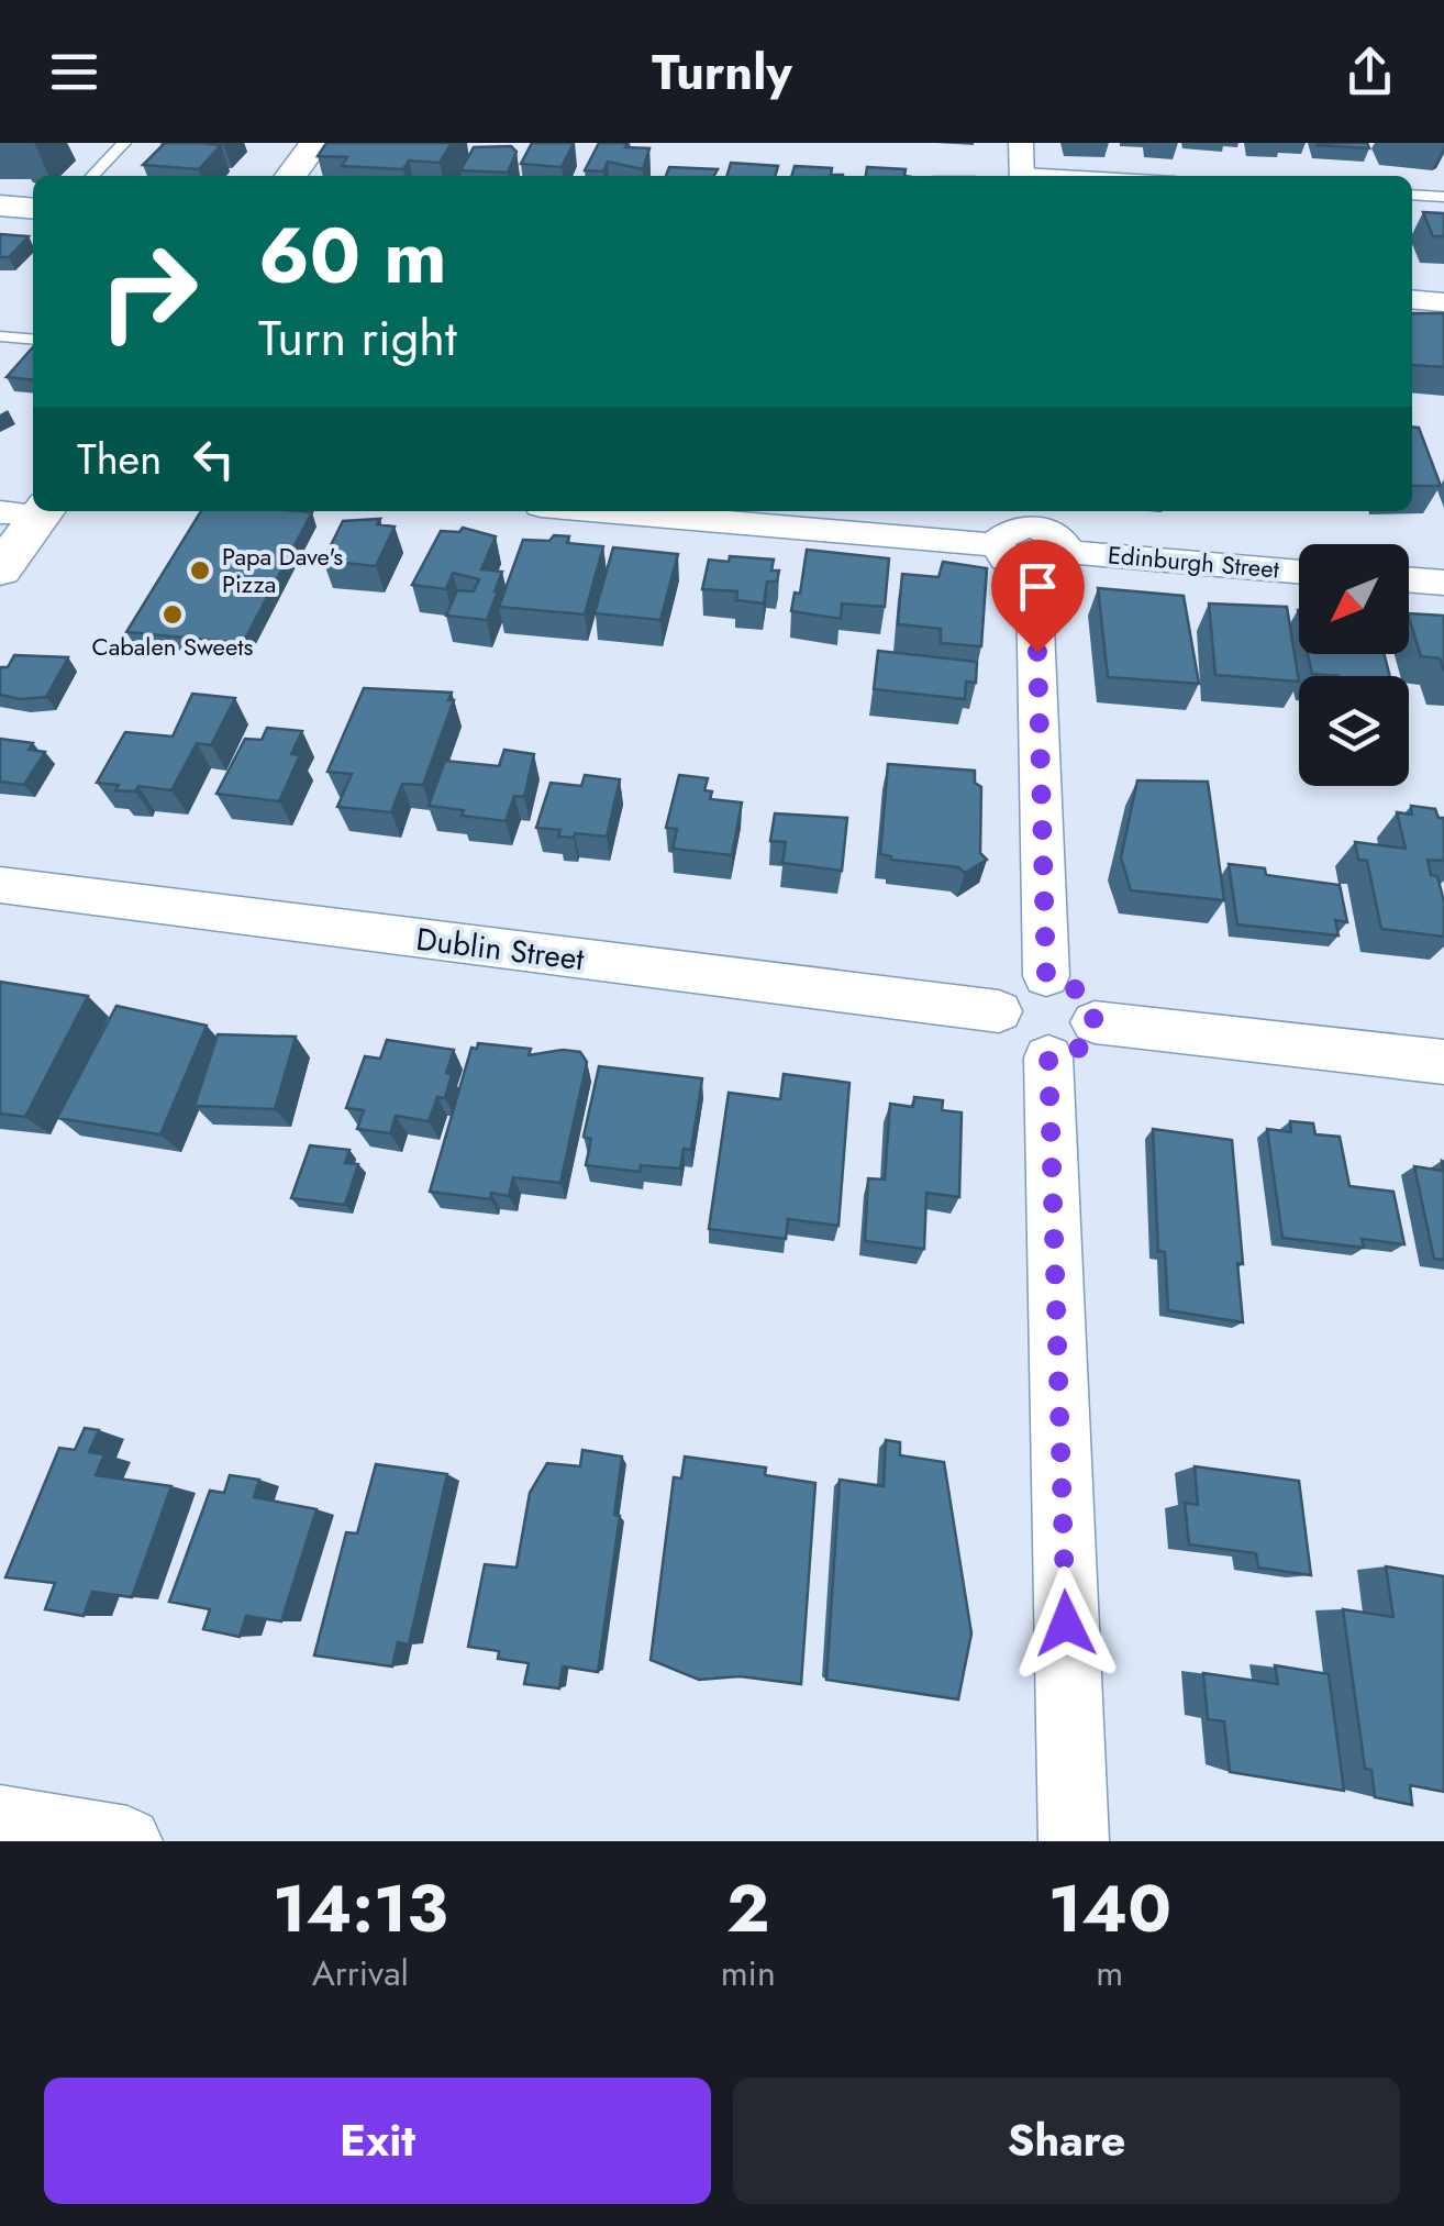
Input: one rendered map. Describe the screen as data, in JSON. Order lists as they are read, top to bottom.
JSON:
{
  "streets": {
    "street": ["Edinburgh Street", "Dublin Street"]
  },
  "places": ["Papa Dave's Pizza", "Cabalen Sweets"],
  "north": "bottom left",
  "page": {
    "header": "Turnly",
    "turn": ["60 m", "Turn right"],
    "then": "Then",
    "eta": [
      "14:13",
      "Arrival",
      "2",
      "min",
      "140",
      "m"
    ],
    "buttons": ["Exit", "Share"]
  }
}
